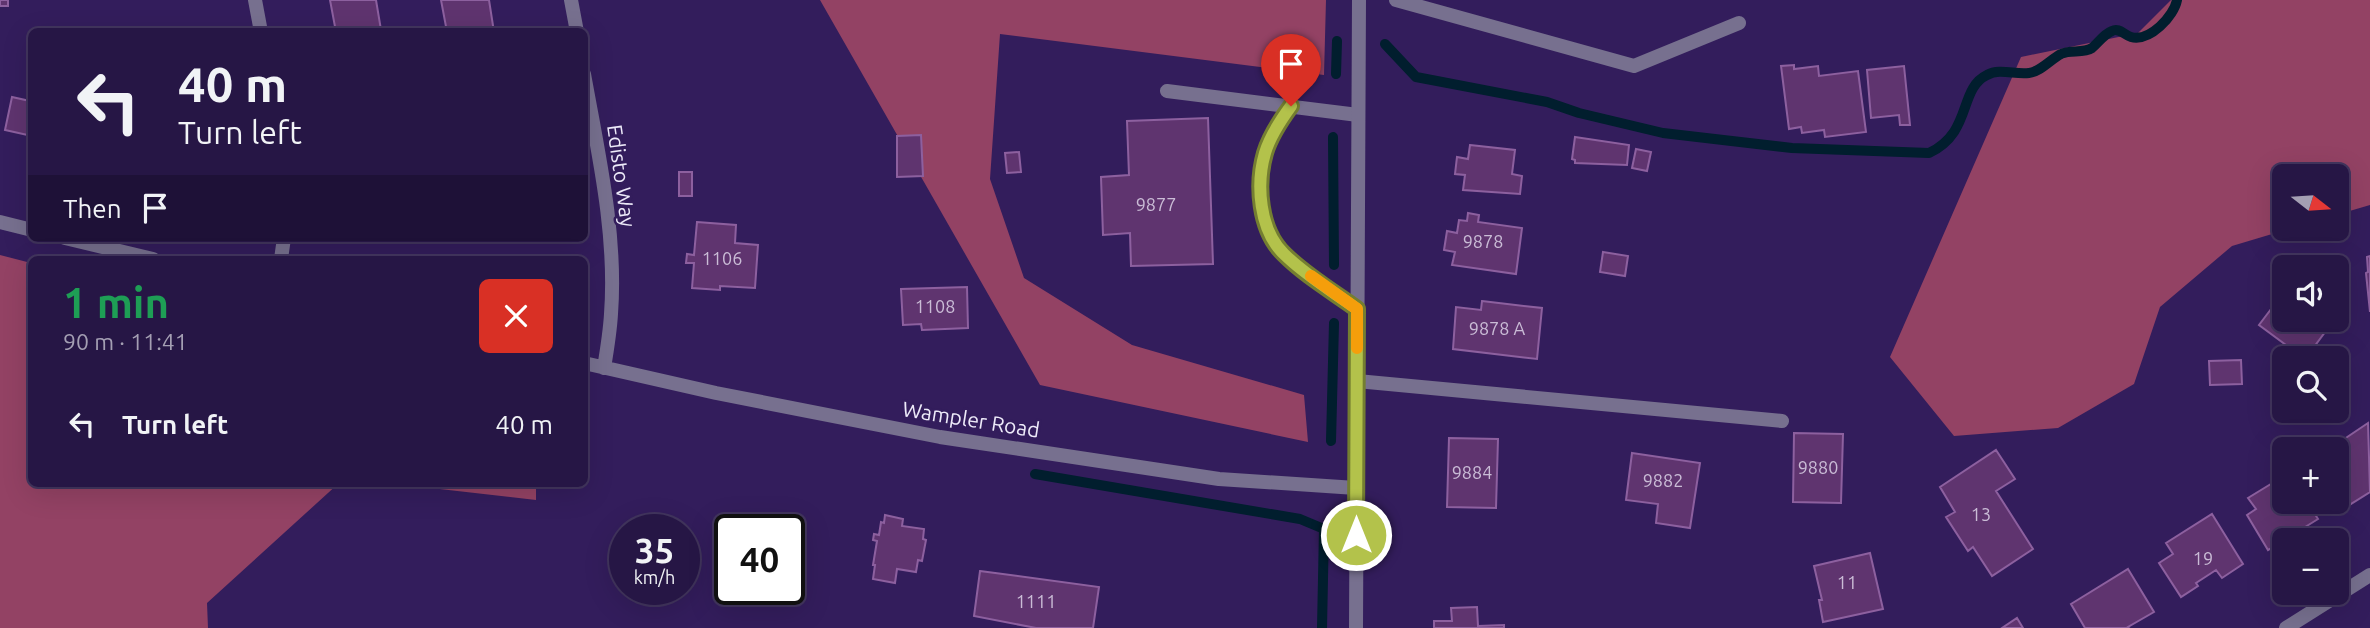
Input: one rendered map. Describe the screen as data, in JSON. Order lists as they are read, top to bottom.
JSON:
{
  "streets": {
    "street": ["Edisto Way", "Wampler Road"]
  },
  "crossings": [
    ["Edisto Way", "Wampler Road"]
  ],
  "house_numbers": [
    "9877",
    "9878",
    "1106",
    "1108",
    "9878 A",
    "9880",
    "9884",
    "9882",
    "13",
    "19",
    "11",
    "1111"
  ],
  "north": "right",
  "page": {
    "turn": ["40 m", "Turn left"],
    "map_buttons": ["+", "−"],
    "then": "Then",
    "heading": ["1 min", "90 m · 11:41"],
    "list": [
      {
        "name": "Turn left",
        "value": "40 m"
      }
    ],
    "speed": "35 km/h",
    "limit": "40"
  }
}
